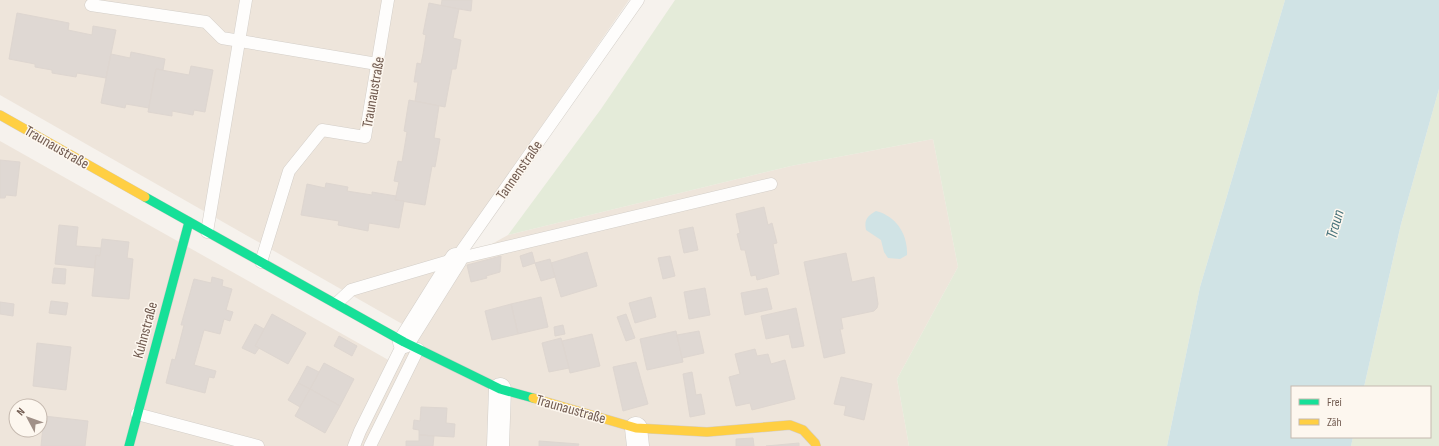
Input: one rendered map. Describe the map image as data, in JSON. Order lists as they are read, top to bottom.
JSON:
{
  "streets": {
    "street": ["Traunaustraße", "Tannenstraße", "Kuhnstraße"]
  },
  "crossings": [
    ["Traunaustraße", "Tannenstraße"],
    ["Traunaustraße", "Kuhnstraße"]
  ],
  "water": ["Traun"],
  "legend": ["Frei", "Zäh"],
  "north": "top left"
}
